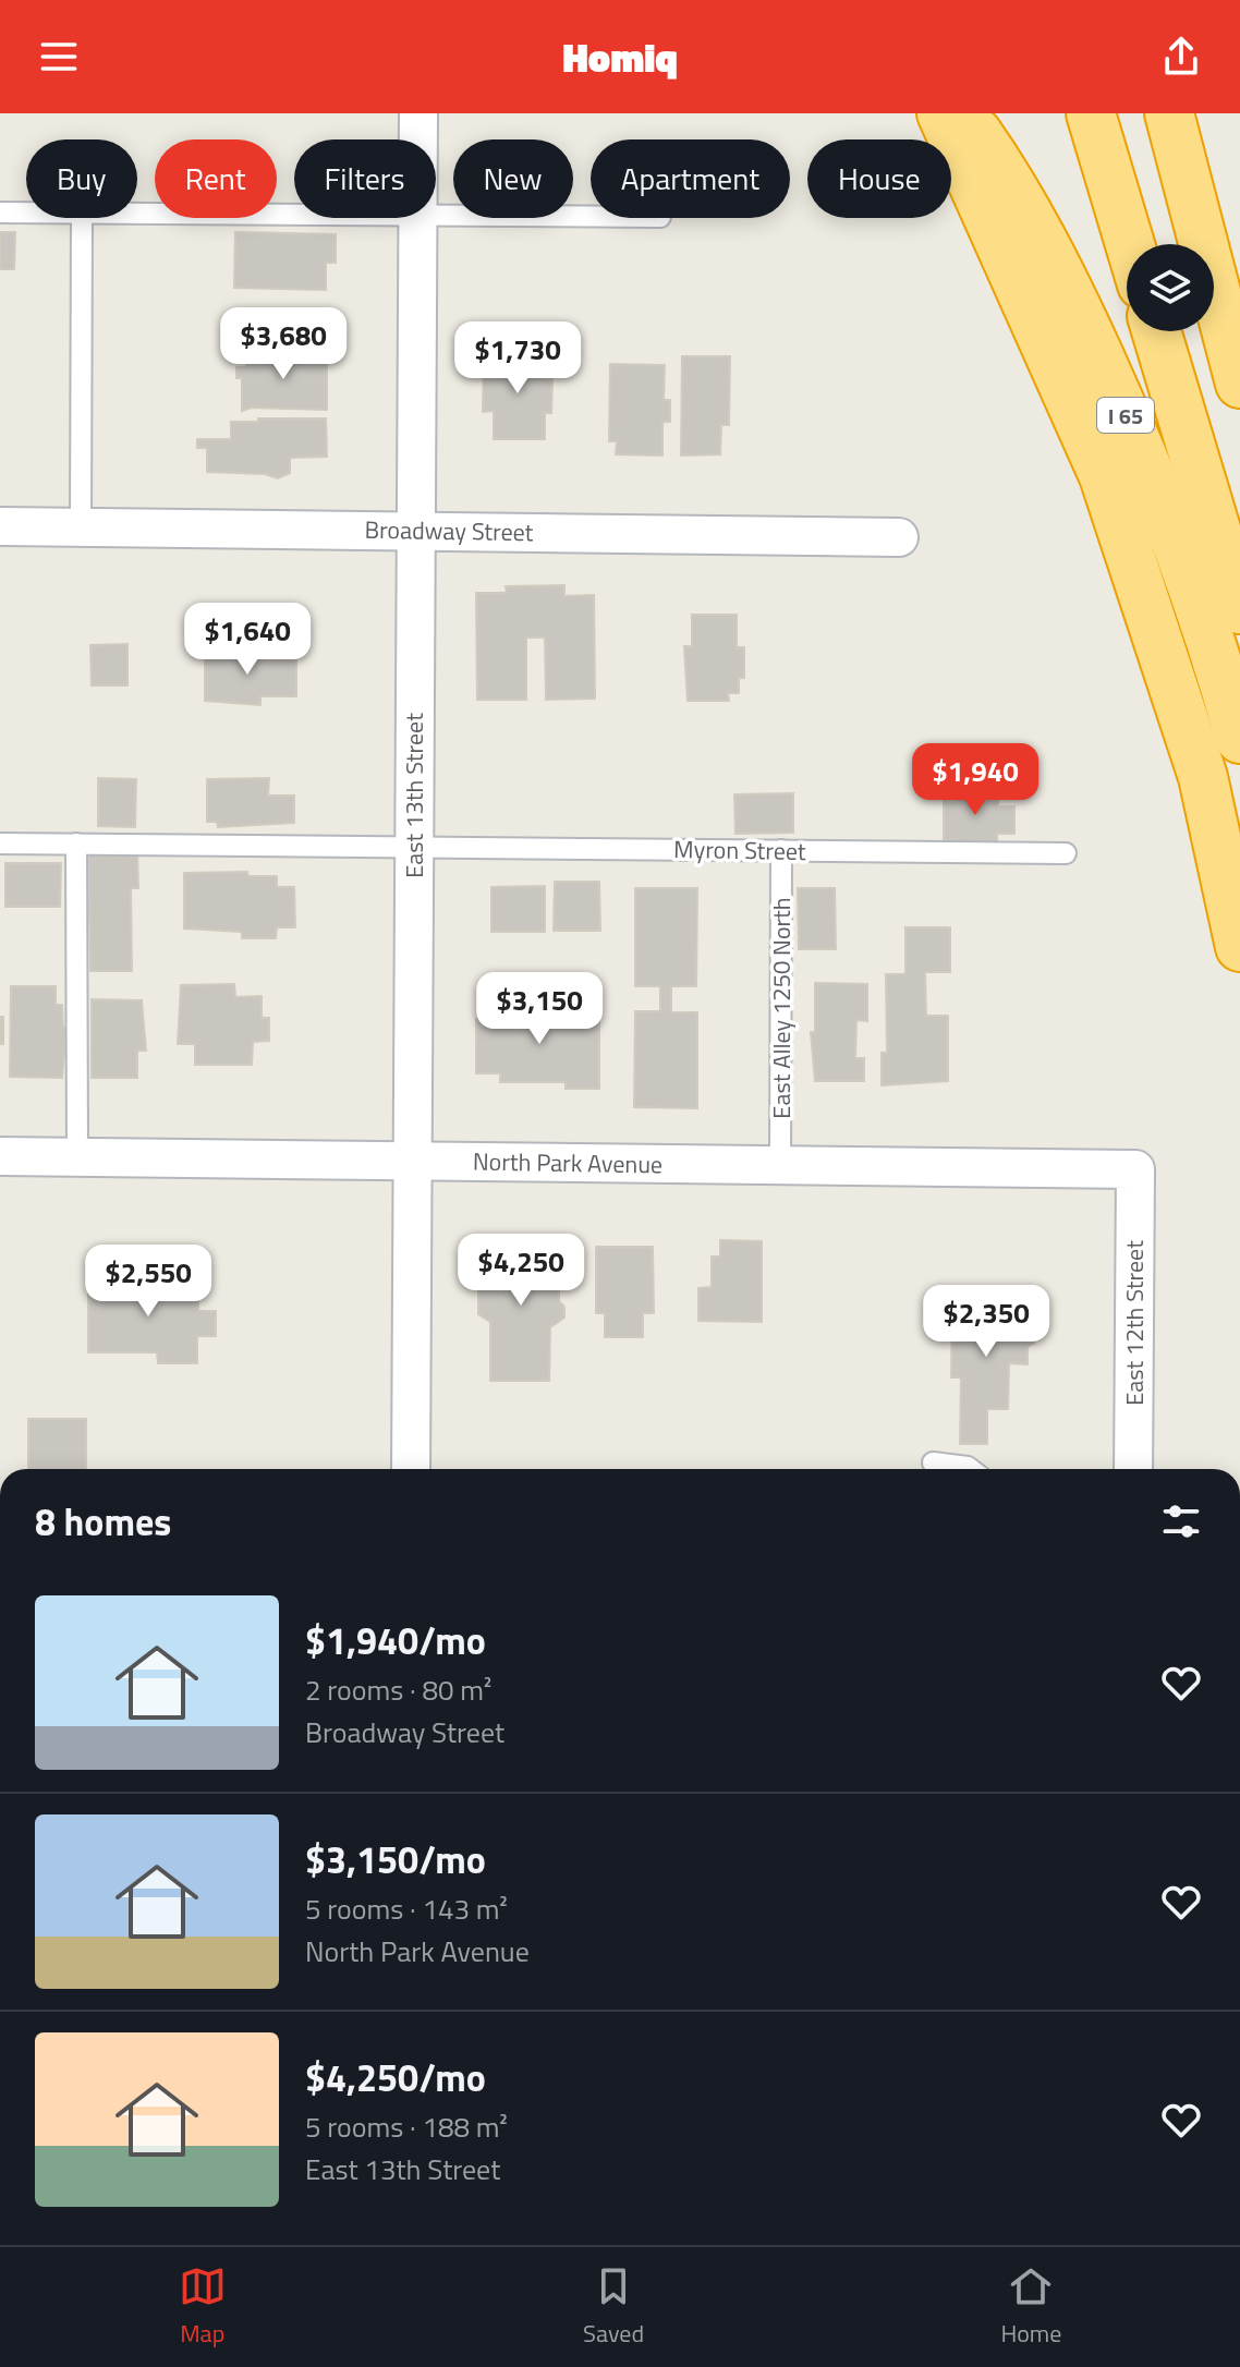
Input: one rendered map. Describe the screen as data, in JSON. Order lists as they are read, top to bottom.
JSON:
{
  "streets": {
    "highway": ["I 65"],
    "street": [
      "Broadway Street",
      "East 13th Street",
      "North Park Avenue",
      "East 12th Street"
    ],
    "lane": ["Myron Street", "East Alley 1250 North"]
  },
  "crossings": [
    ["Broadway Street", "East 13th Street"],
    ["East 13th Street", "Myron Street"],
    ["East 13th Street", "North Park Avenue"],
    ["Myron Street", "East Alley 1250 North"],
    ["East Alley 1250 North", "North Park Avenue"],
    ["North Park Avenue", "East 12th Street"]
  ],
  "page": {
    "header": "Homiq",
    "chip": [
      "Buy",
      "Rent",
      "Filters",
      "New",
      "Apartment",
      "House"
    ],
    "price": [
      "$3,680",
      "$1,730",
      "$1,640",
      "$1,940",
      "$3,150",
      "$4,250",
      "$2,550",
      "$2,350"
    ],
    "heading": "8 homes",
    "list": [
      {
        "name": "$1,940/mo",
        "note": "2 rooms · 80 m² · Broadway Street"
      },
      {
        "name": "$3,150/mo",
        "note": "5 rooms · 143 m² · North Park Avenue"
      },
      {
        "name": "$4,250/mo",
        "note": "5 rooms · 188 m² · East 13th Street"
      }
    ],
    "tabs": ["Map", "Saved", "Home"]
  }
}
